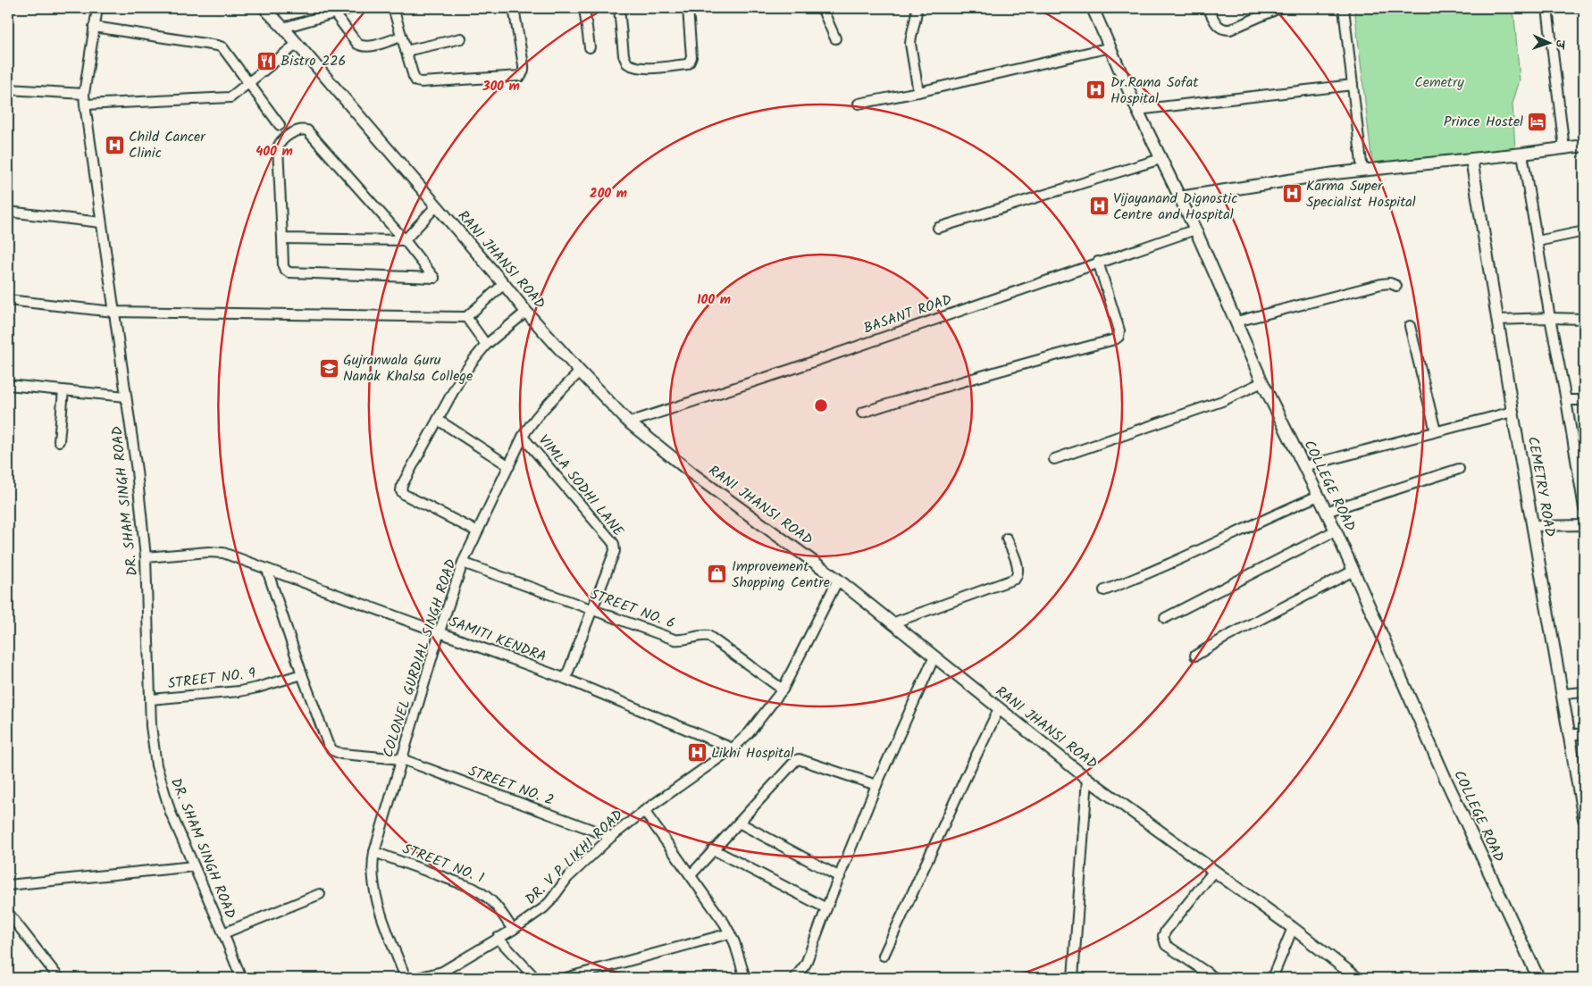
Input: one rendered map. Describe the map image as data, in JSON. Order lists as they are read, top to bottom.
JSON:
{
  "streets": {
    "street": [
      "RANI JHANSI ROAD",
      "BASANT ROAD",
      "VIMLA SODHI LANE",
      "COLLEGE ROAD",
      "CEMETRY ROAD",
      "DR. SHAM SINGH ROAD",
      "STREET NO. 6",
      "SAMITI KENDRA",
      "COLONEL GURDIAL SINGH ROAD",
      "STREET NO. 9",
      "STREET NO. 2",
      "DR. V P LIKHI ROAD",
      "STREET NO. 1"
    ]
  },
  "crossings": [
    ["RANI JHANSI ROAD", "BASANT ROAD"],
    ["RANI JHANSI ROAD", "COLONEL GURDIAL SINGH ROAD"],
    ["RANI JHANSI ROAD", "DR. V P LIKHI ROAD"],
    ["BASANT ROAD", "COLLEGE ROAD"],
    ["VIMLA SODHI LANE", "STREET NO. 6"],
    ["VIMLA SODHI LANE", "SAMITI KENDRA"],
    ["VIMLA SODHI LANE", "COLONEL GURDIAL SINGH ROAD"],
    ["DR. SHAM SINGH ROAD", "SAMITI KENDRA"],
    ["DR. SHAM SINGH ROAD", "STREET NO. 9"],
    ["STREET NO. 6", "COLONEL GURDIAL SINGH ROAD"],
    ["STREET NO. 6", "DR. V P LIKHI ROAD"],
    ["SAMITI KENDRA", "COLONEL GURDIAL SINGH ROAD"],
    ["SAMITI KENDRA", "DR. V P LIKHI ROAD"],
    ["COLONEL GURDIAL SINGH ROAD", "STREET NO. 2"],
    ["COLONEL GURDIAL SINGH ROAD", "STREET NO. 1"],
    ["STREET NO. 9", "STREET NO. 2"],
    ["STREET NO. 2", "DR. V P LIKHI ROAD"],
    ["DR. V P LIKHI ROAD", "STREET NO. 1"]
  ],
  "parks": ["Cemetry"],
  "places": {
    "restaurant": ["Bistro 226"],
    "hospital": [
      "Dr.Rama Sofat Hospital",
      "Child Cancer Clinic",
      "Karma Super Specialist Hospital",
      "Vijayanand Dignostic Centre and Hospital",
      "Likhi Hospital"
    ],
    "hotel": ["Prince Hostel"],
    "school or university": ["Gujranwala Guru Nanak Khalsa College"],
    "shop": ["Improvement Shopping Centre"]
  },
  "north": "right",
  "rings": [
    "300 m",
    "400 m",
    "200 m",
    "100 m"
  ]
}
